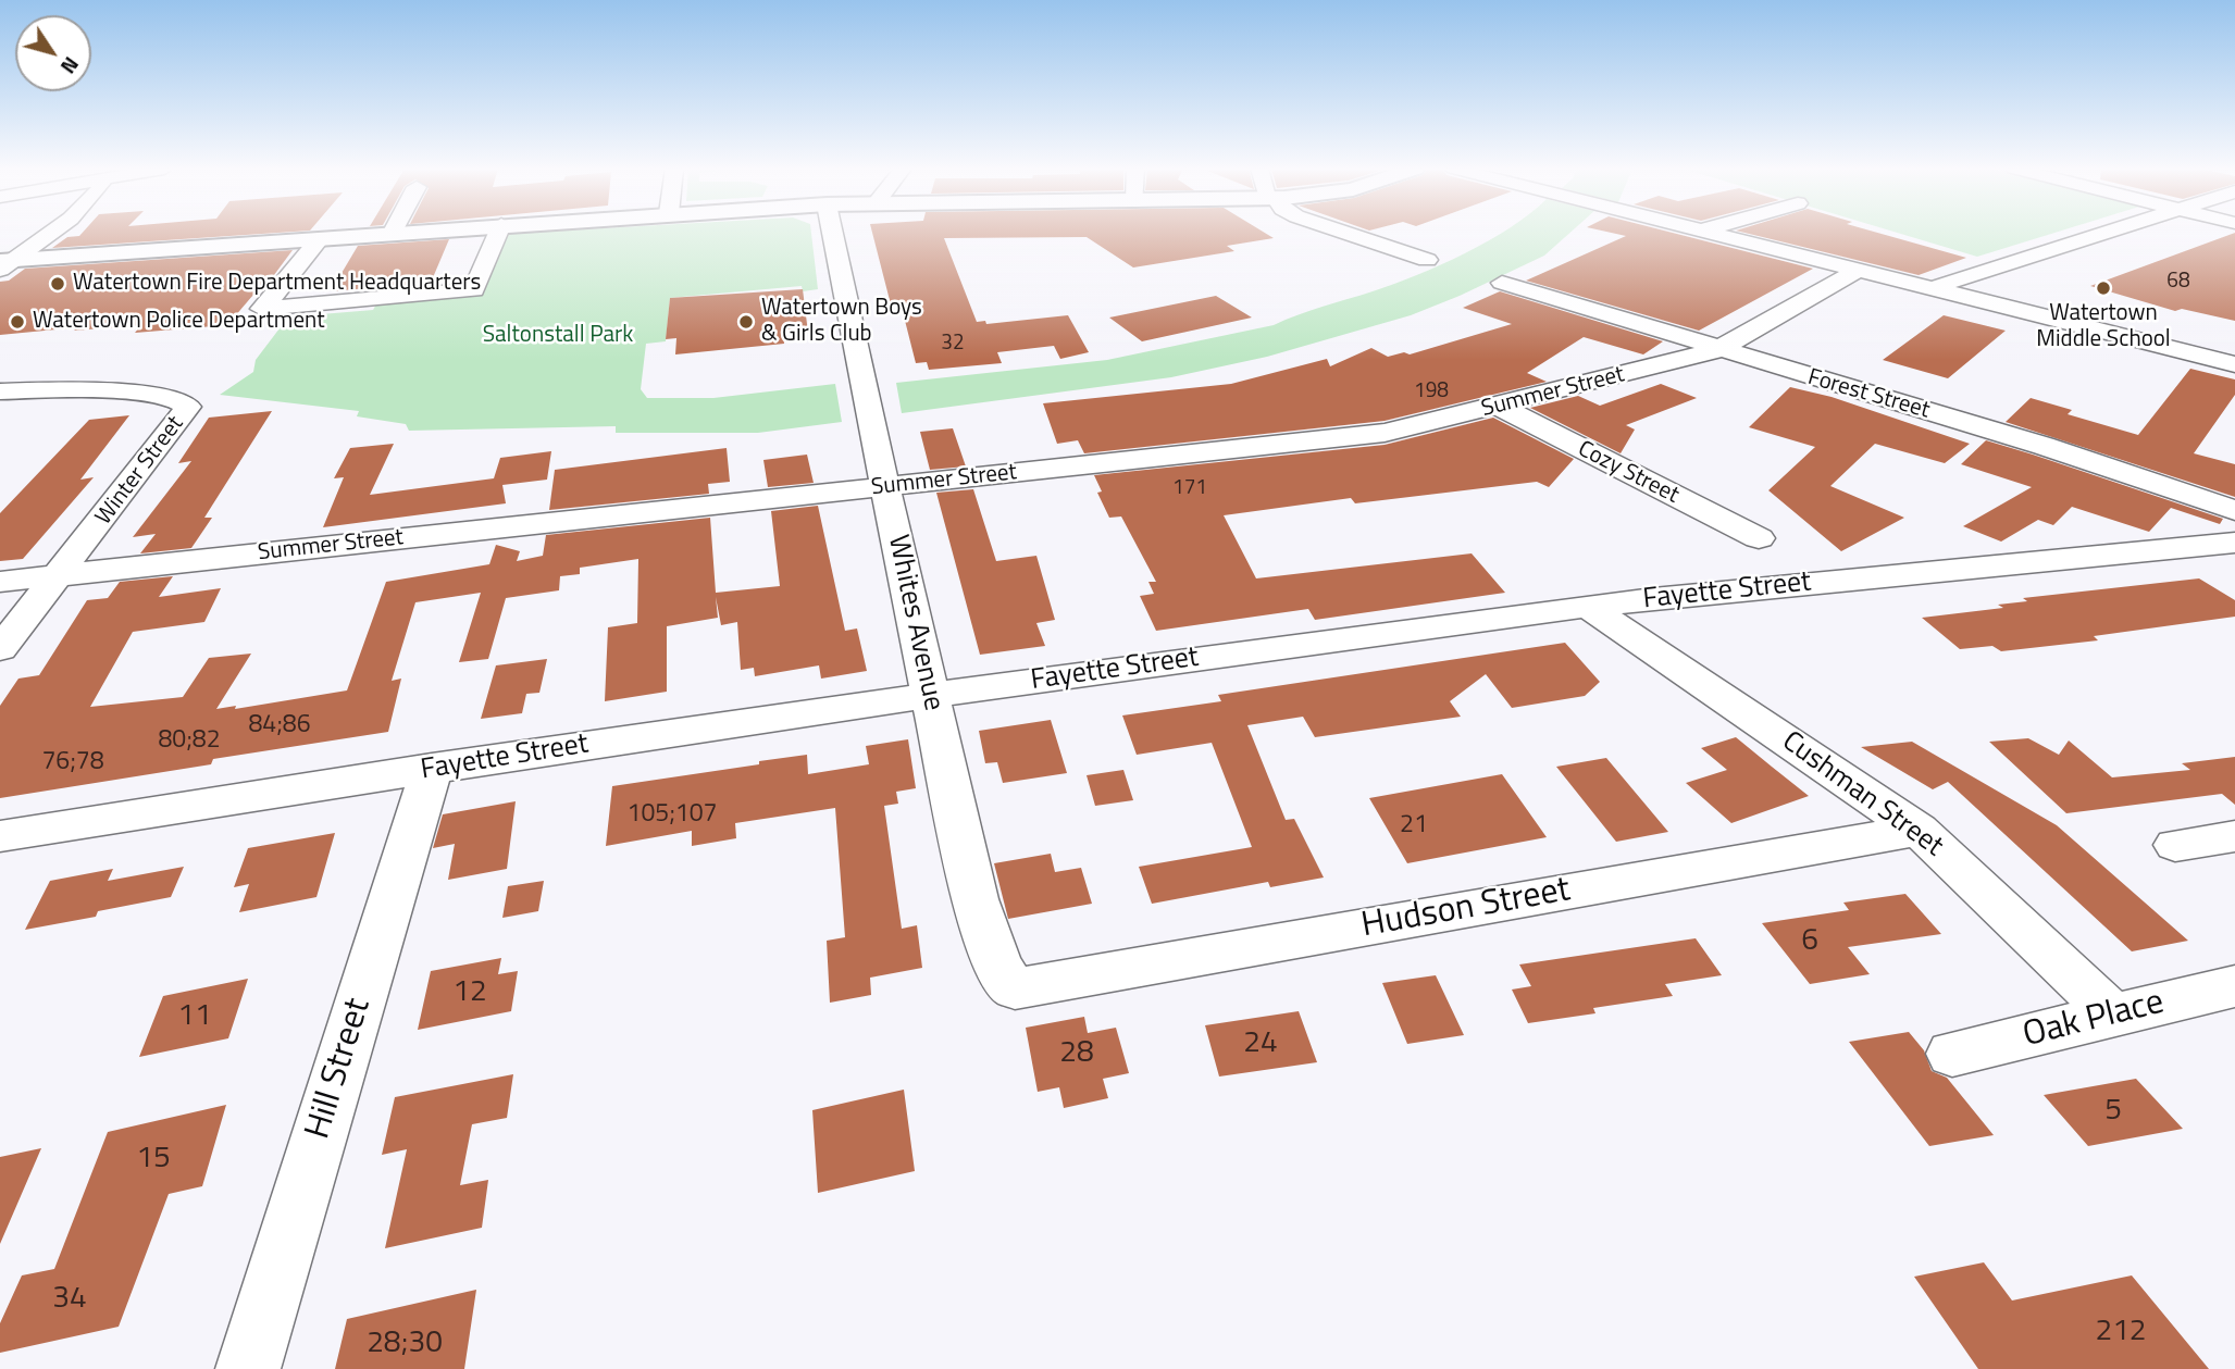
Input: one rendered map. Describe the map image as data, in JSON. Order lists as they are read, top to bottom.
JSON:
{
  "streets": {
    "street": [
      "Summer Street",
      "Forest Street",
      "Winter Street",
      "Cozy Street",
      "Fayette Street",
      "Whites Avenue",
      "Cushman Street",
      "Hudson Street",
      "Oak Place",
      "Hill Street"
    ]
  },
  "crossings": [
    ["Summer Street", "Forest Street"],
    ["Summer Street", "Winter Street"],
    ["Summer Street", "Cozy Street"],
    ["Summer Street", "Whites Avenue"],
    ["Fayette Street", "Whites Avenue"],
    ["Fayette Street", "Cushman Street"],
    ["Fayette Street", "Hill Street"],
    ["Whites Avenue", "Hudson Street"],
    ["Cushman Street", "Hudson Street"],
    ["Cushman Street", "Oak Place"]
  ],
  "parks": ["Saltonstall Park"],
  "places": [
    "Watertown Fire Department Headquarters",
    "Watertown Middle School",
    "Watertown Police Department",
    "Watertown Boys & Girls Club"
  ],
  "house_numbers": [
    "68",
    "32",
    "198",
    "171",
    "84;86",
    "80;82",
    "76;78",
    "105;107",
    "21",
    "6",
    "12",
    "11",
    "24",
    "28",
    "5",
    "15",
    "34",
    "212",
    "28;30"
  ],
  "north": "bottom right"
}
